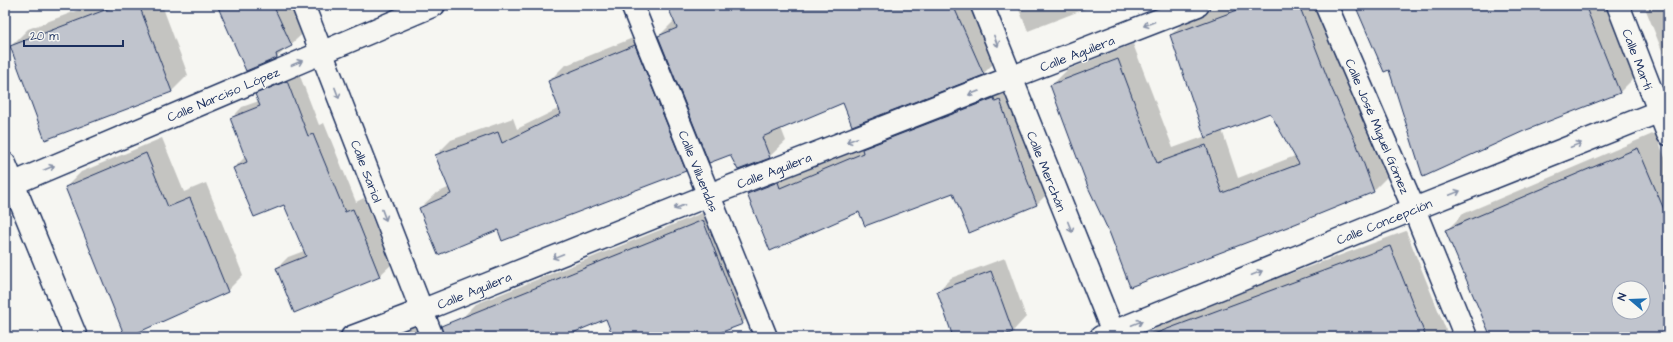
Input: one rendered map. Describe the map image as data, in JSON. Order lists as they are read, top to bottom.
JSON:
{
  "streets": {
    "street": [
      "Calle Aguilera",
      "Calle Martí",
      "Calle Narciso López",
      "Calle José Miguel Gómez",
      "Calle Sariol",
      "Calle Villuendas",
      "Calle Merchán",
      "Calle Concepción"
    ]
  },
  "crossings": [
    ["Calle Aguilera", "Calle Sariol"],
    ["Calle Aguilera", "Calle Villuendas"],
    ["Calle Aguilera", "Calle Merchán"],
    ["Calle Martí", "Calle Concepción"],
    ["Calle Narciso López", "Calle Sariol"],
    ["Calle José Miguel Gómez", "Calle Concepción"],
    ["Calle Merchán", "Calle Concepción"]
  ],
  "one_way": [
    "Calle Aguilera",
    "Calle Narciso López",
    "Calle Sariol",
    "Calle Merchán",
    "Calle Concepción"
  ],
  "scale_bar": "20 m",
  "north": "left"
}
